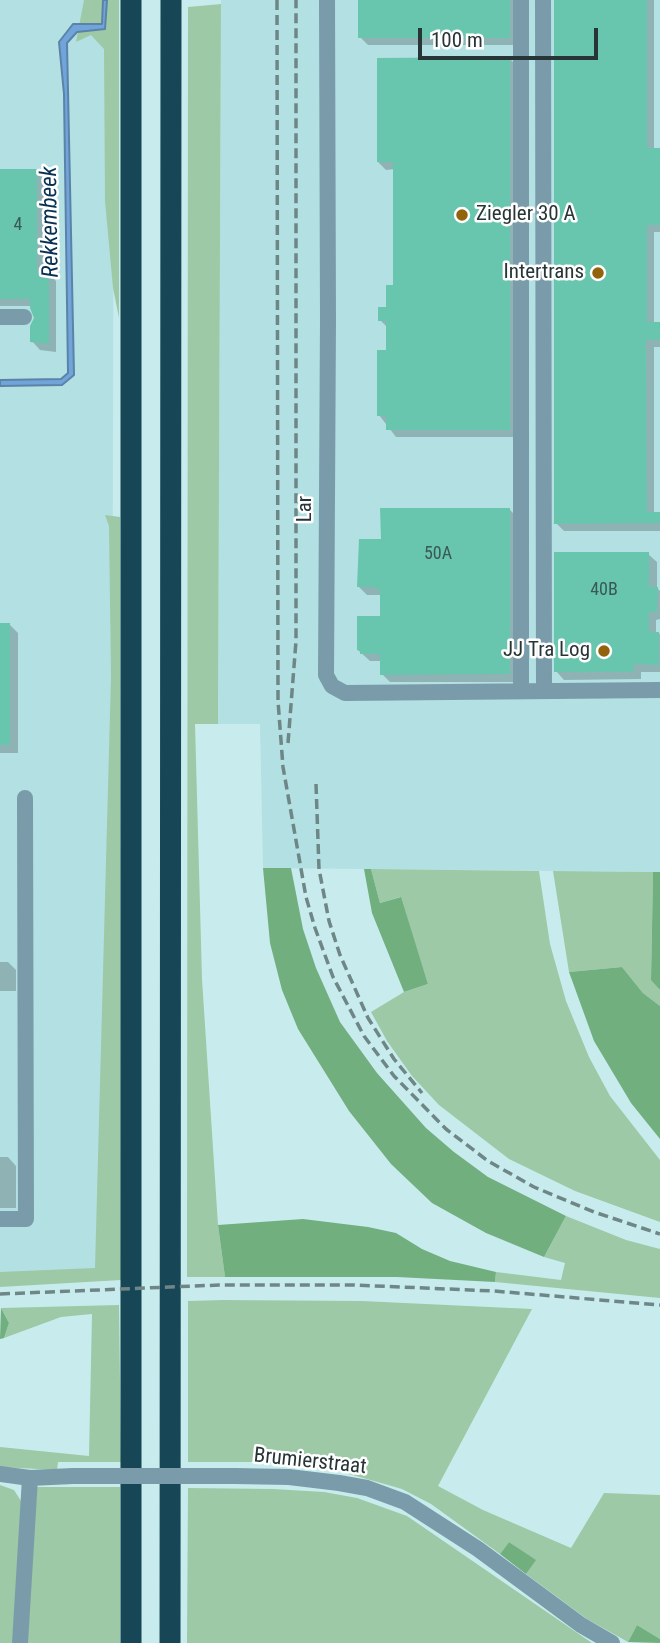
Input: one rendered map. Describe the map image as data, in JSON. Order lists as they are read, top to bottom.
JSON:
{
  "streets": {
    "street": ["Lar", "Brumierstraat"]
  },
  "water": ["Rekkembeek"],
  "places": ["Ziegler 30 A", "Intertrans", "JJ Tra Log"],
  "house_numbers": ["4", "50A", "40B"],
  "scale_bar": "100 m"
}
